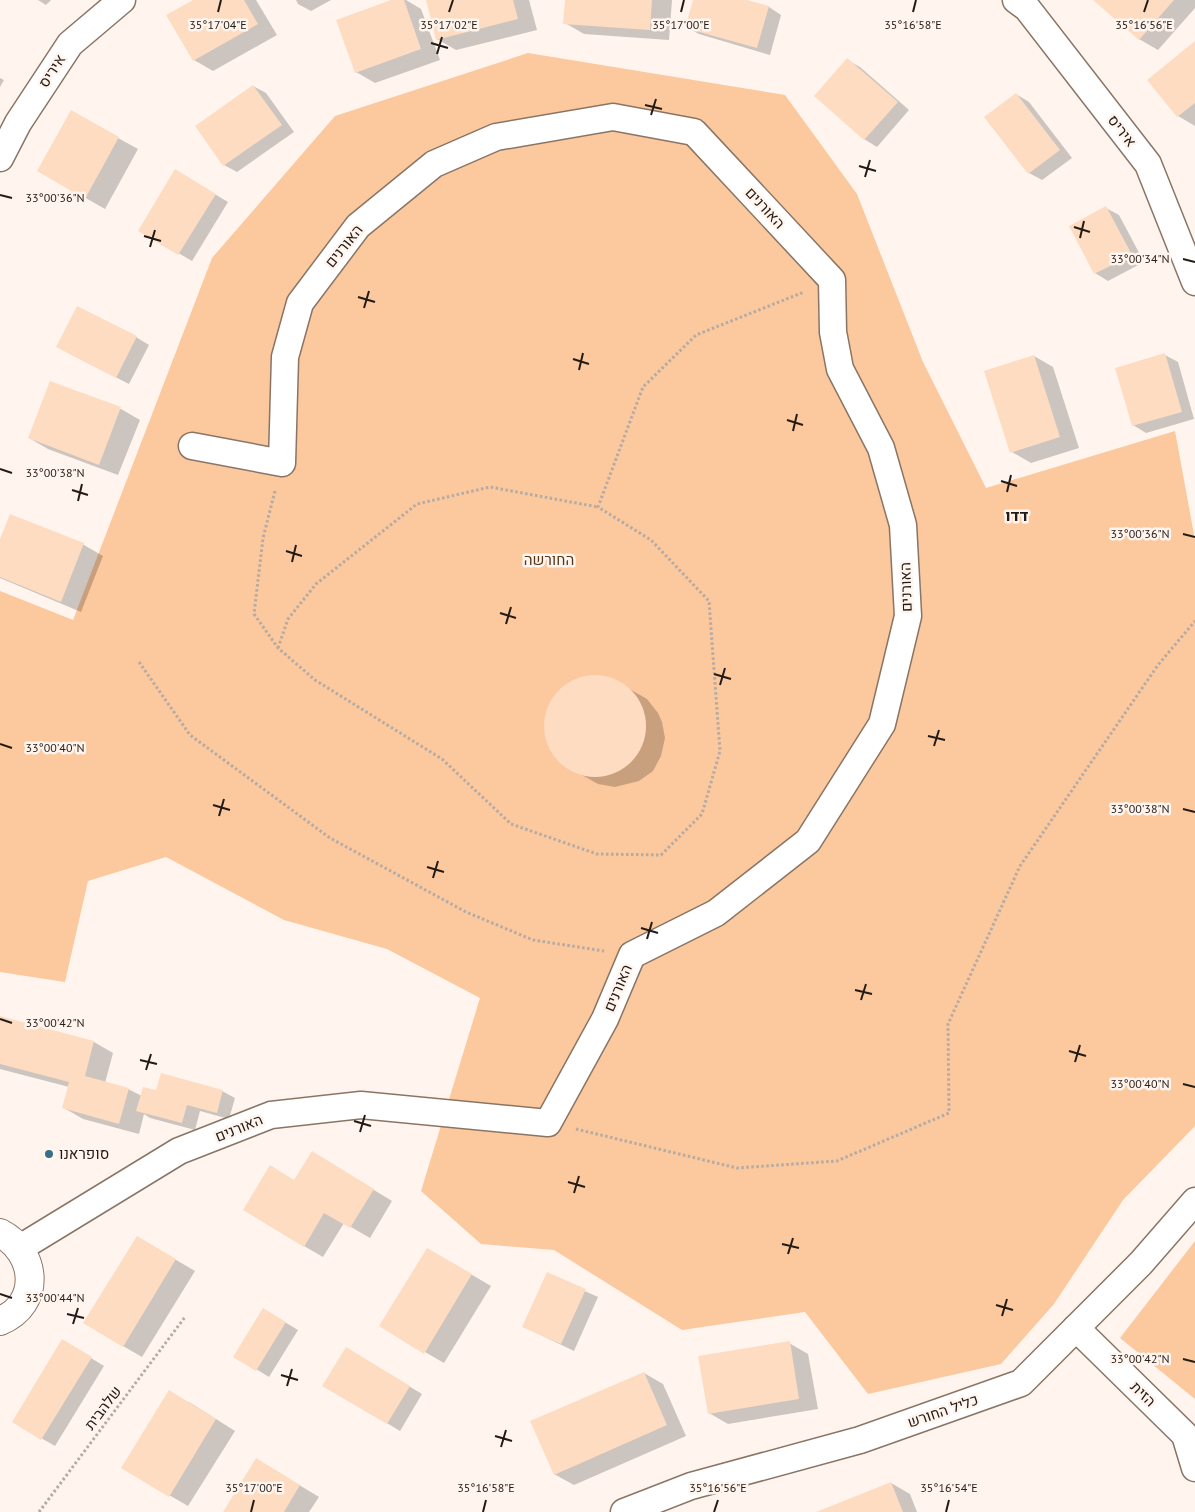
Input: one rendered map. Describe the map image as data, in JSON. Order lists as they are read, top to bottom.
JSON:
{
  "streets": {
    "street": [
      "איריס",
      "האורנים",
      "הזית",
      "כליל החורש"
    ],
    "path": ["שלהבית"]
  },
  "crossings": [
    ["הזית", "כליל החורש"]
  ],
  "districts": ["דדו"],
  "parks": ["החורשה"],
  "places": ["סופראנו"],
  "coordinates": [
    "35°17'04\"E",
    "35°17'02\"E",
    "35°17'00\"E",
    "35°16'58\"E",
    "35°16'56\"E",
    "33°00'36\"N",
    "33°00'34\"N",
    "33°00'38\"N",
    "33°00'40\"N",
    "33°00'42\"N",
    "33°00'44\"N",
    "35°16'54\"E"
  ]
}
